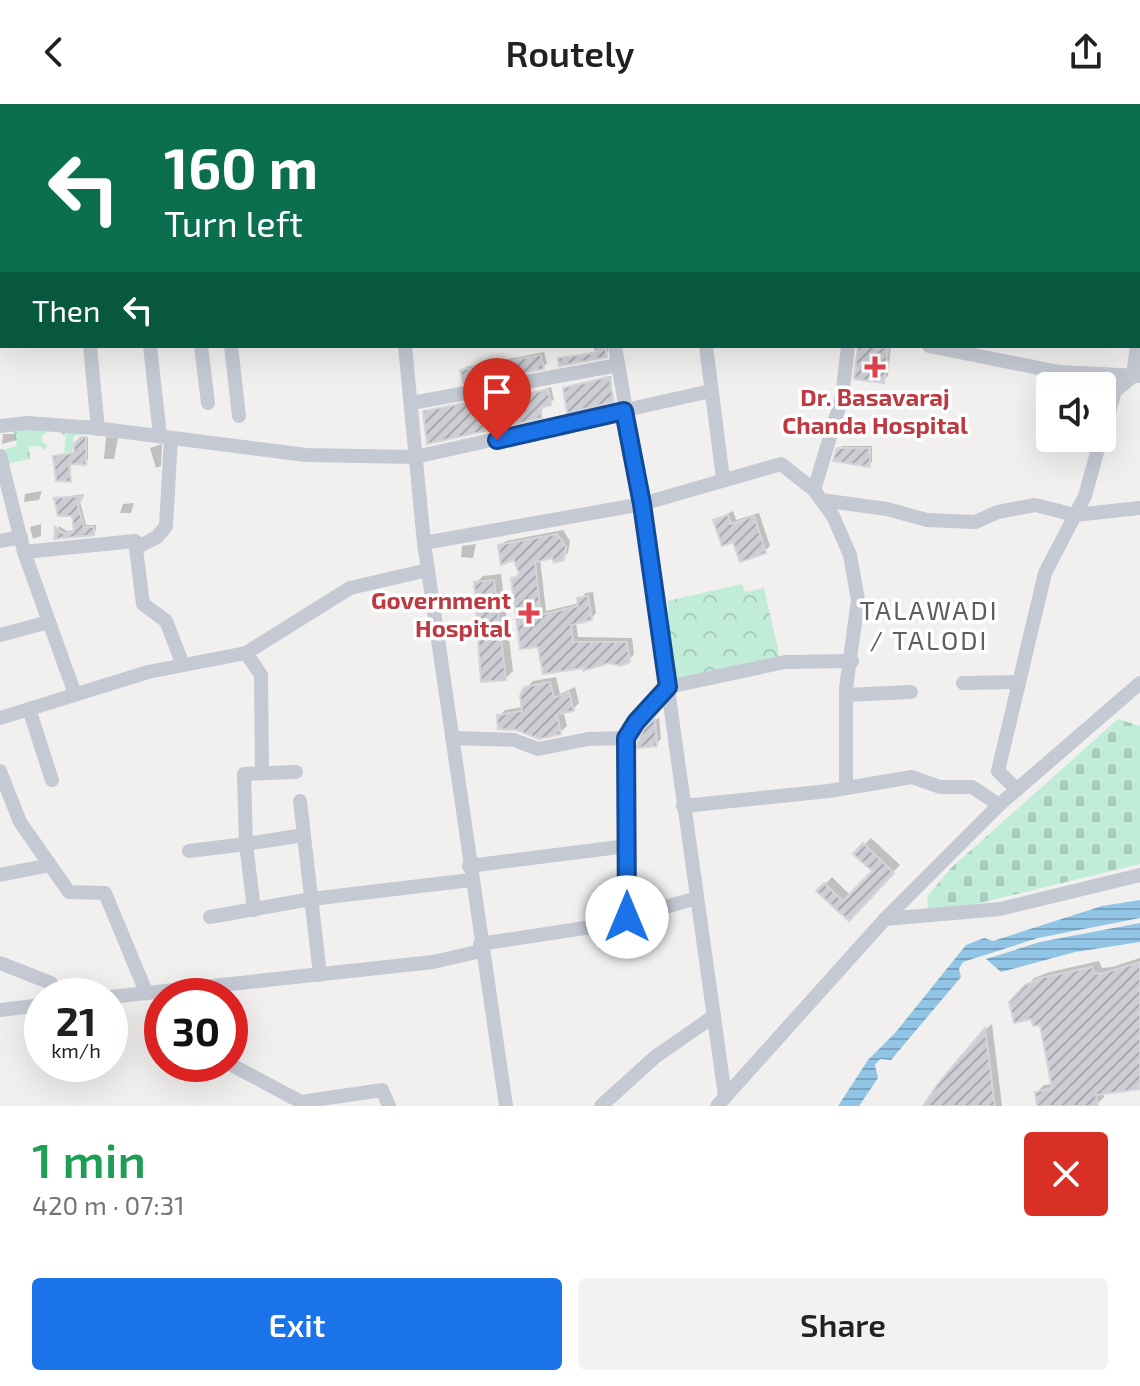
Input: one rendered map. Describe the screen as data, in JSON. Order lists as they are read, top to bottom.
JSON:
{
  "districts": ["TALAWADI / TALODI"],
  "places": {
    "health": ["Dr. Basavaraj Chanda Hospital", "Government Hospital"]
  },
  "page": {
    "header": "Routely",
    "turn": ["160 m", "Turn left"],
    "then": "Then",
    "speed": "21 km/h",
    "limit": "30",
    "heading": ["1 min", "420 m · 07:31"],
    "buttons": ["Exit", "Share"]
  }
}
